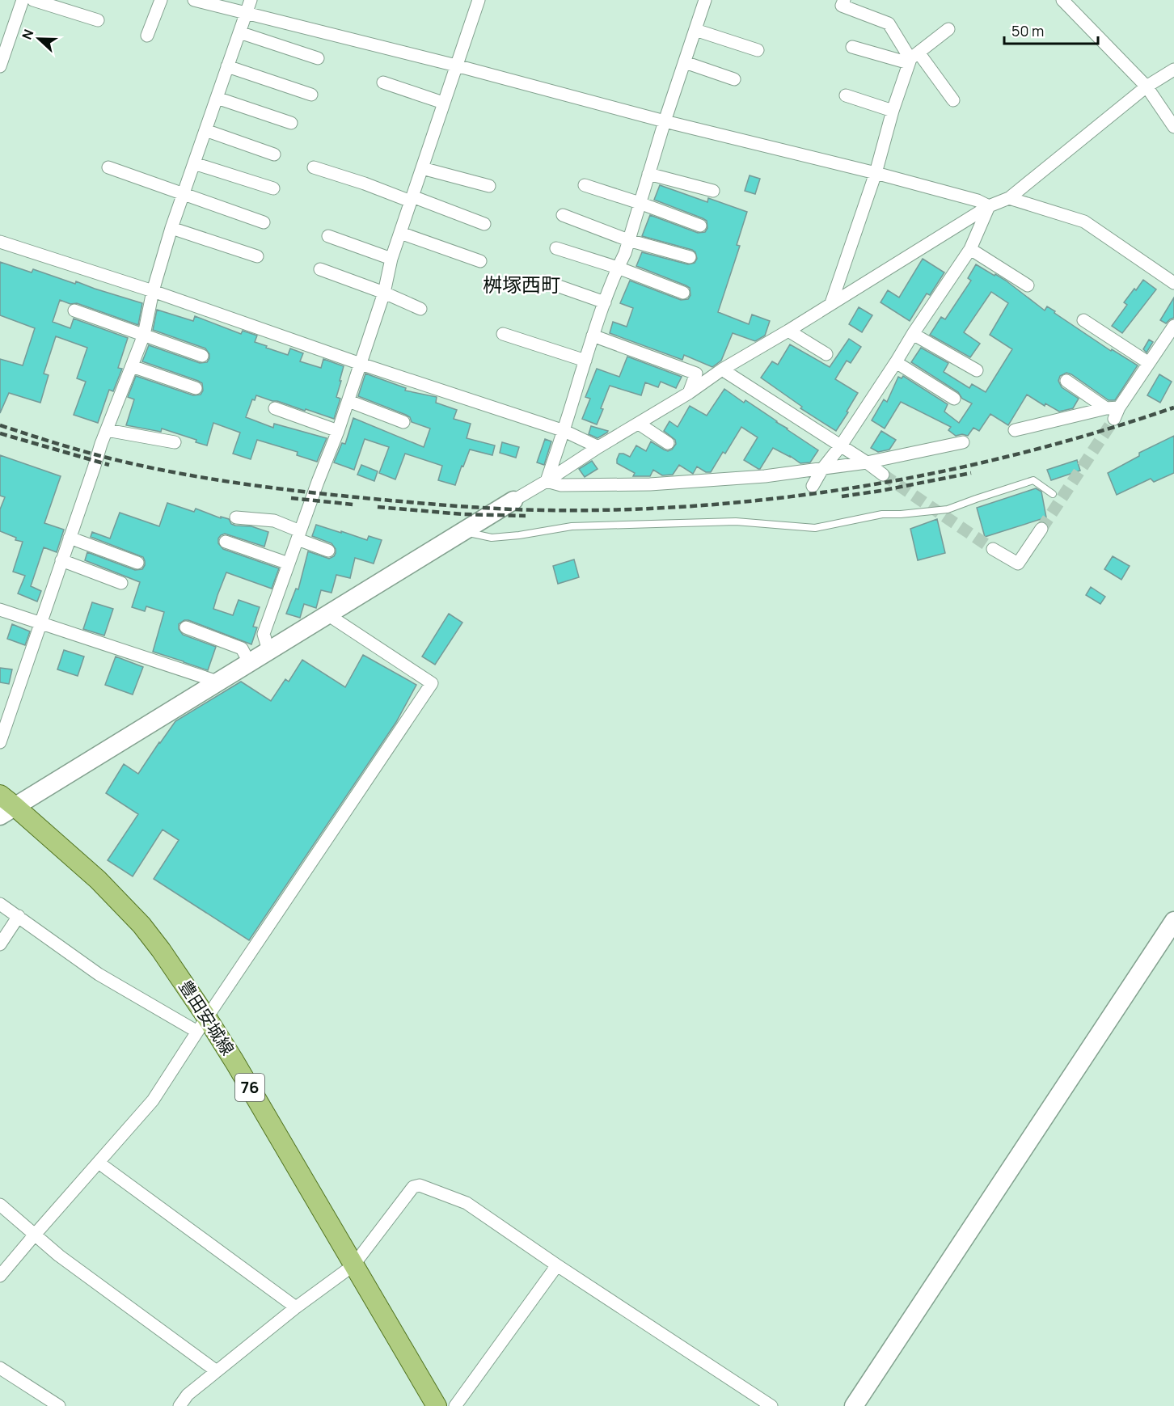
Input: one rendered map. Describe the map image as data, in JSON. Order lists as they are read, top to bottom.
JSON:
{
  "streets": {
    "main road": ["豊田安城線", "76"]
  },
  "districts": ["桝塚西町"],
  "scale_bar": "50 m",
  "north": "left"
}
